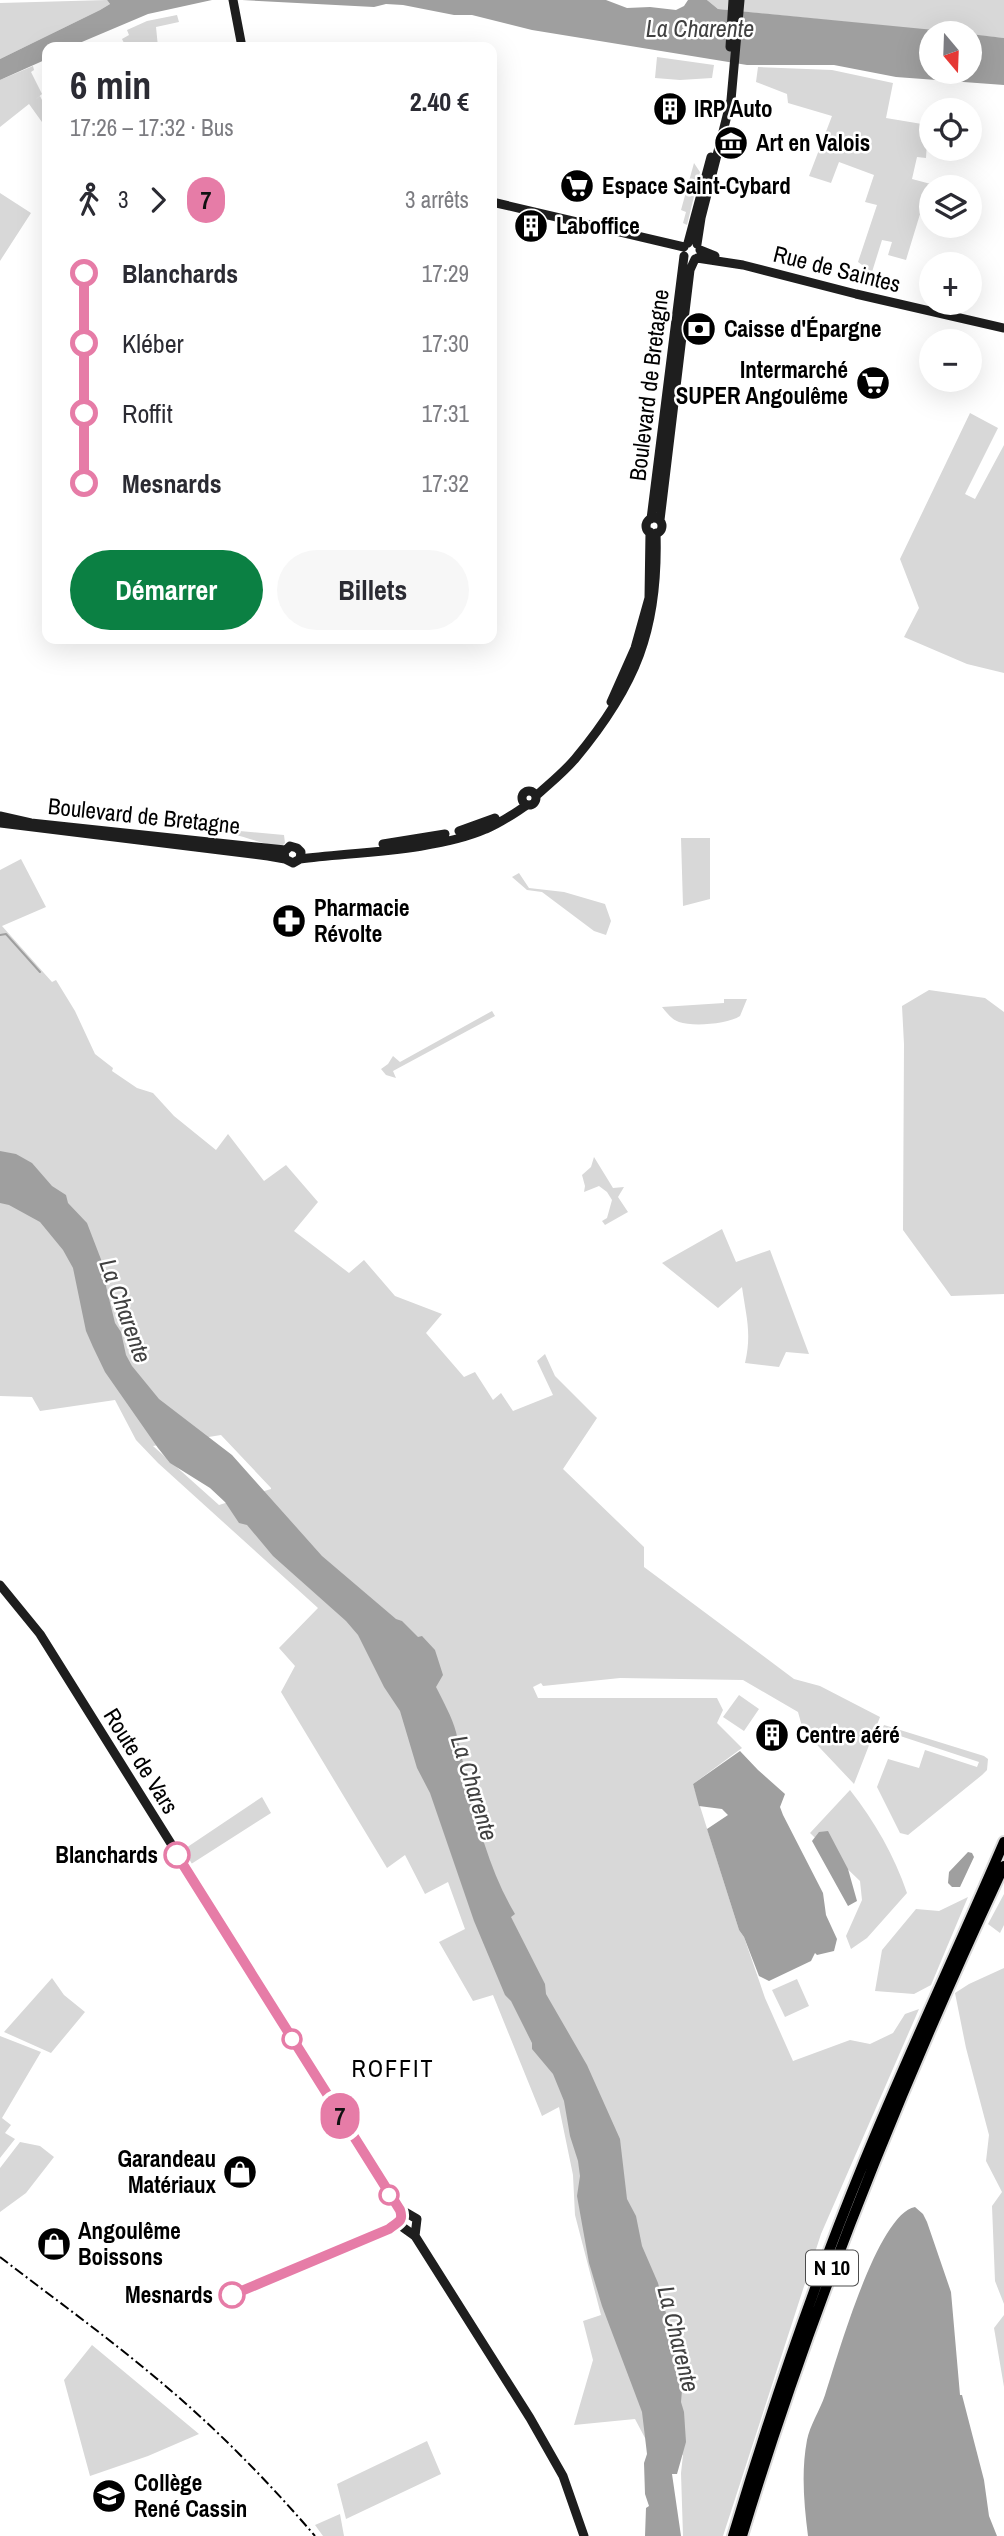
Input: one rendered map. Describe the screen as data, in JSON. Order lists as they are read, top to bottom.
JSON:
{
  "streets": {
    "highway": ["N 10"],
    "main road": ["Rue de Saintes", "Boulevard de Bretagne", "Route de Vars"]
  },
  "crossings": [
    ["Rue de Saintes", "Boulevard de Bretagne"]
  ],
  "districts": ["ROFFIT"],
  "water": ["La Charente"],
  "places": {
    "building": ["IRP Auto", "Laboffice", "Centre aéré"],
    "museum": ["Art en Valois"],
    "supermarket": ["Espace Saint-Cybard", "Intermarché SUPER Angoulême"],
    "bank": ["Caisse d'Épargne"],
    "pharmacy": ["Pharmacie Révolte"],
    "other": ["Blanchards", "Mesnards"],
    "shop": ["Garandeau Matériaux", "Angoulême Boissons"],
    "school or university": ["Collège René Cassin"]
  },
  "lines": ["bus line 7"],
  "north": "bottom",
  "page": {
    "on_map": "7",
    "map_buttons": ["+", "−"],
    "heading": ["6 min", "17:26 – 17:32 · Bus", "2.40 €"],
    "legs": ["3", "7", "3 arrêts"],
    "list": [
      {
        "name": "Blanchards",
        "value": "17:29"
      },
      {
        "name": "Kléber",
        "value": "17:30"
      },
      {
        "name": "Roffit",
        "value": "17:31"
      },
      {
        "name": "Mesnards",
        "value": "17:32"
      }
    ],
    "buttons": ["Démarrer", "Billets"]
  }
}
